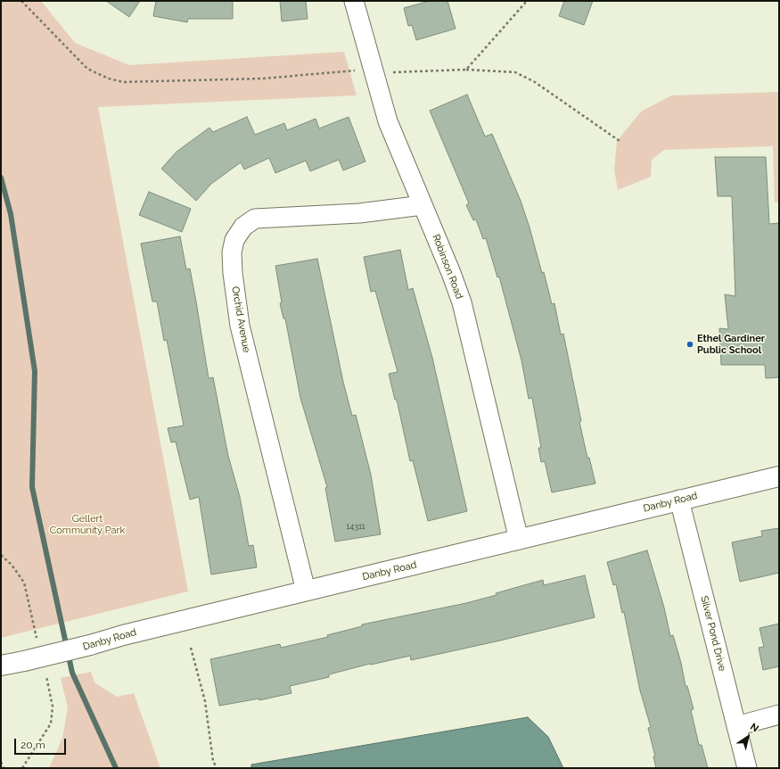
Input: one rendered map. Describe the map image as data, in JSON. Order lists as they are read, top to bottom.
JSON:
{
  "streets": {
    "street": [
      "Robinson Road",
      "Orchid Avenue",
      "Danby Road",
      "Silver Pond Drive"
    ]
  },
  "crossings": [
    ["Robinson Road", "Orchid Avenue"],
    ["Robinson Road", "Danby Road"],
    ["Orchid Avenue", "Danby Road"],
    ["Danby Road", "Silver Pond Drive"]
  ],
  "parks": ["Gellert Community Park"],
  "places": ["Ethel Gardiner Public School"],
  "house_numbers": ["14311"],
  "scale_bar": "20 m",
  "north": "top right"
}
